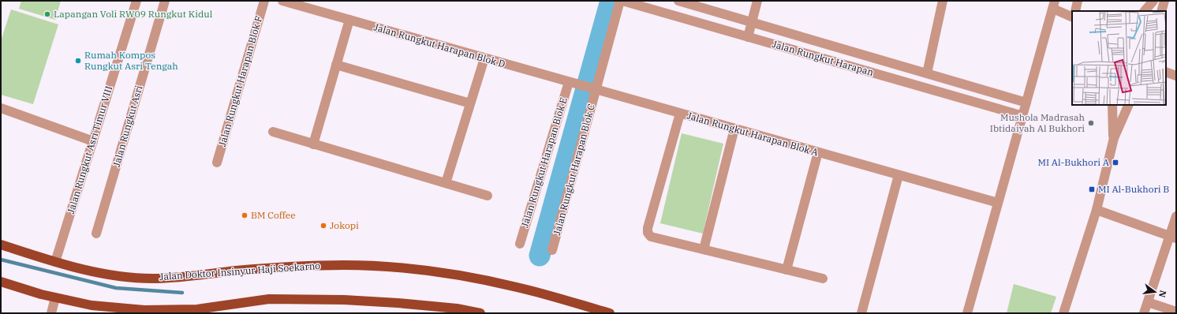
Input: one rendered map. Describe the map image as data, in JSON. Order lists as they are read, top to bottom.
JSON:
{
  "streets": {
    "main road": ["Jalan Doktor Insinyur Haji Soekarno"],
    "street": [
      "Jalan Rungkut Harapan Blok D",
      "Jalan Rungkut Harapan",
      "Jalan Rungkut Harapan Blok F",
      "Jalan Rungkut Asri",
      "Jalan Rungkut Harapan Blok A",
      "Jalan Rungkut Asri Timur VIII",
      "Jalan Rungkut Harapan Blok E",
      "Jalan Rungkut Harapan Blok C"
    ]
  },
  "crossings": [
    ["Jalan Rungkut Harapan Blok D", "Jalan Rungkut Harapan Blok A"],
    ["Jalan Rungkut Harapan Blok D", "Jalan Rungkut Harapan Blok E"],
    ["Jalan Rungkut Harapan Blok D", "Jalan Rungkut Harapan Blok C"],
    ["Jalan Rungkut Harapan Blok A", "Jalan Rungkut Harapan Blok C"],
    ["Jalan Rungkut Asri Timur VIII", "Jalan Doktor Insinyur Haji Soekarno"]
  ],
  "places": {
    "other": [
      "Lapangan Voli RW09 Rungkut Kidul",
      "Rumah Kompos Rungkut Asri Tengah",
      "Mushola Madrasah Ibtidaiyah Al Bukhori",
      "BM Coffee",
      "Jokopi"
    ],
    "transit": ["MI Al-Bukhori A", "MI Al-Bukhori B"]
  },
  "north": "right"
}
